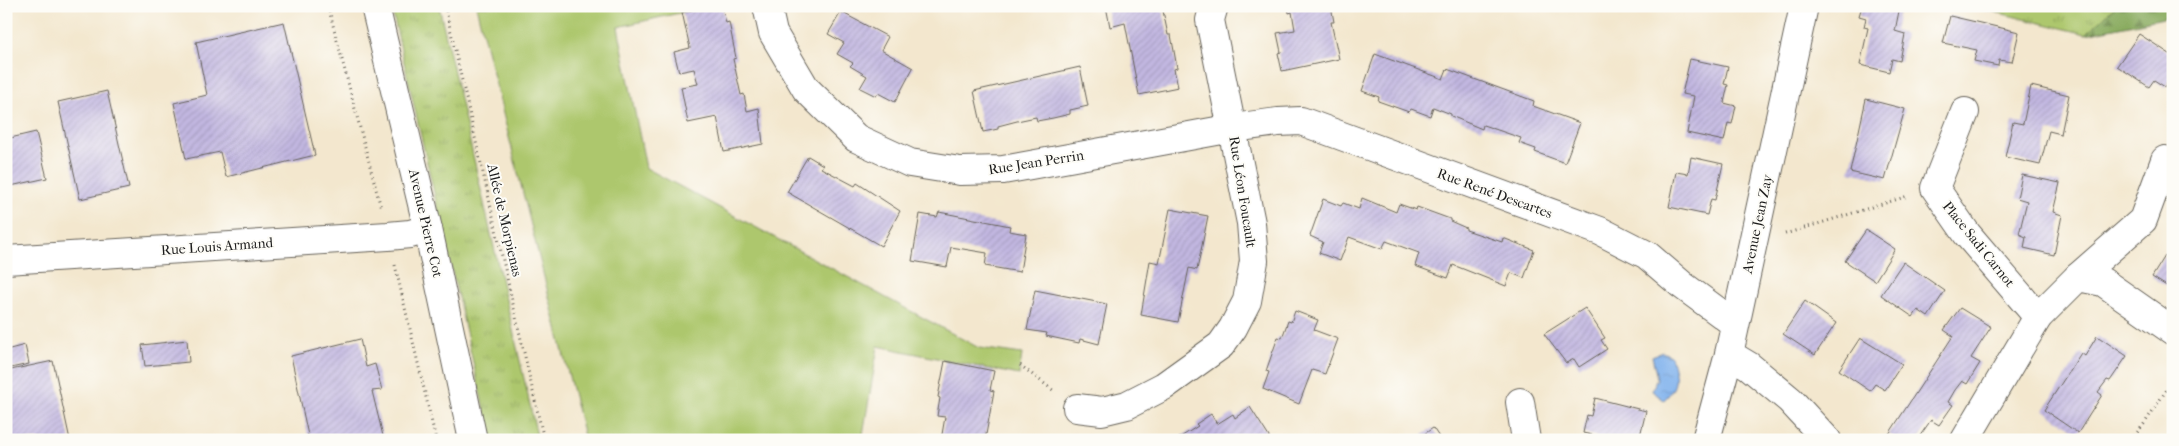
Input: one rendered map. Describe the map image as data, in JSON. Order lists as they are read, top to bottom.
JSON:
{
  "streets": {
    "street": [
      "Rue Jean Perrin",
      "Rue Léon Foucault",
      "Rue René Descartes",
      "Avenue Pierre Cot",
      "Avenue Jean Zay",
      "Place Sadi Carnot",
      "Rue Louis Armand"
    ],
    "path": ["Allée de Morpienas"]
  },
  "crossings": [
    ["Rue Jean Perrin", "Rue Léon Foucault"],
    ["Rue Jean Perrin", "Rue René Descartes"],
    ["Rue Léon Foucault", "Rue René Descartes"],
    ["Rue René Descartes", "Avenue Jean Zay"],
    ["Avenue Pierre Cot", "Rue Louis Armand"]
  ]
}
